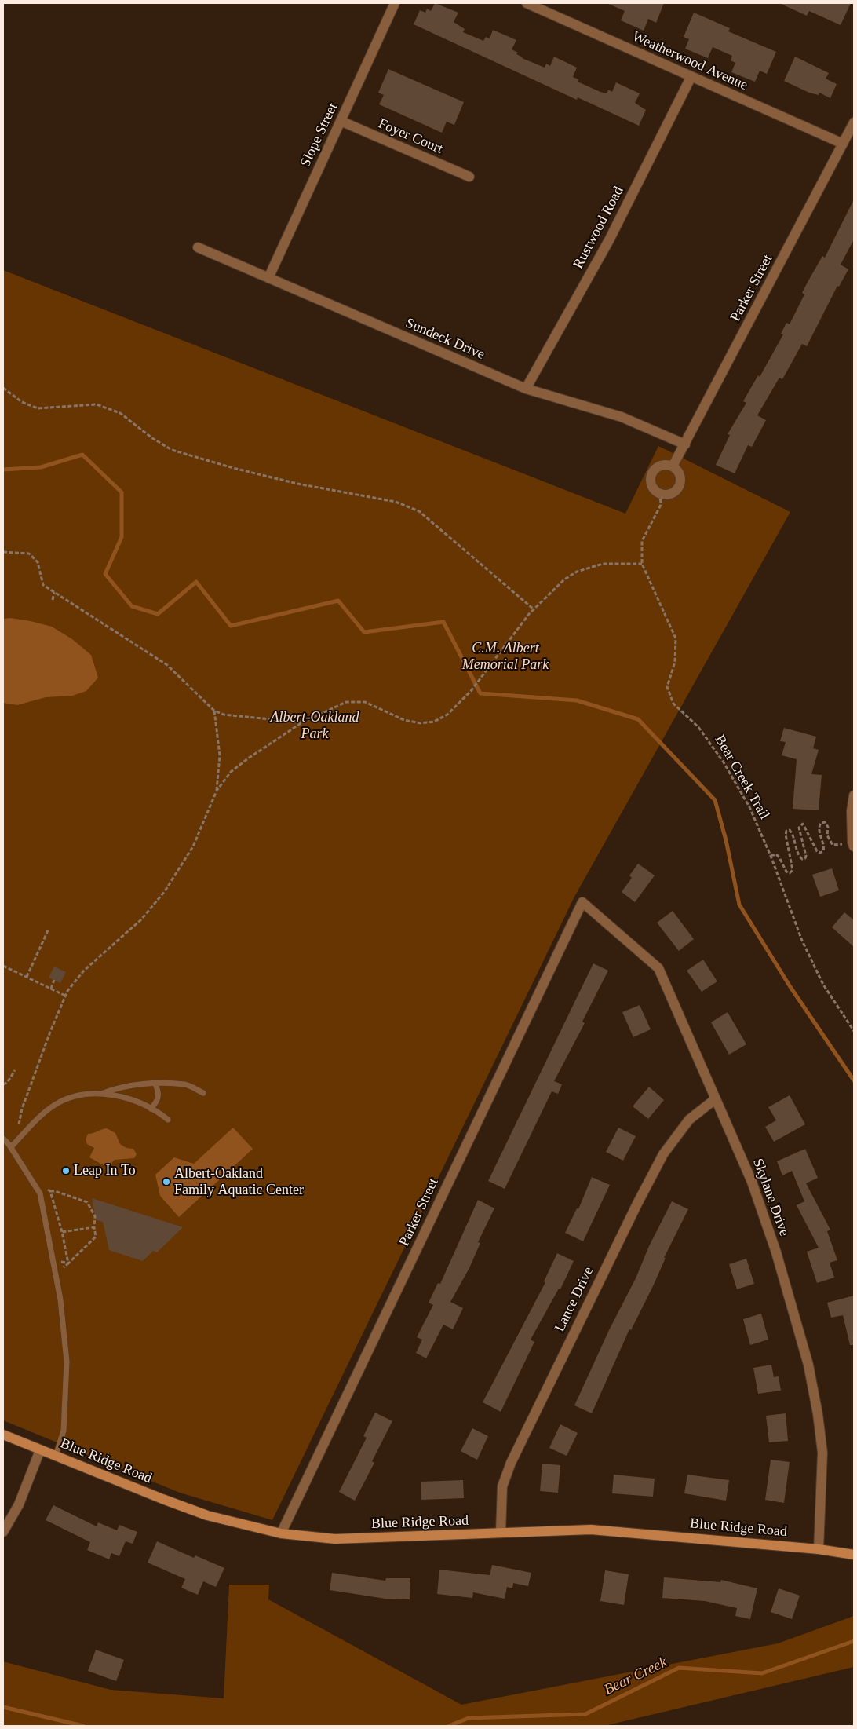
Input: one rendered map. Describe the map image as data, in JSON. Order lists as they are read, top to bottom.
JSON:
{
  "streets": {
    "street": [
      "Weatherwood Avenue",
      "Slope Street",
      "Foyer Court",
      "Rustwood Road",
      "Parker Street",
      "Sundeck Drive",
      "Skylane Drive",
      "Lance Drive",
      "Blue Ridge Road"
    ],
    "path": ["Bear Creek Trail"]
  },
  "crossings": [
    ["Weatherwood Avenue", "Rustwood Road"],
    ["Weatherwood Avenue", "Parker Street"],
    ["Slope Street", "Foyer Court"],
    ["Slope Street", "Sundeck Drive"],
    ["Rustwood Road", "Sundeck Drive"],
    ["Parker Street", "Sundeck Drive"],
    ["Parker Street", "Bear Creek Trail"],
    ["Parker Street", "Skylane Drive"],
    ["Parker Street", "Blue Ridge Road"],
    ["Skylane Drive", "Lance Drive"],
    ["Skylane Drive", "Blue Ridge Road"],
    ["Lance Drive", "Blue Ridge Road"]
  ],
  "water": ["Bear Creek"],
  "parks": ["C.M. Albert Memorial Park", "Albert-Oakland Park"],
  "places": ["Leap In To", "Albert-Oakland Family Aquatic Center"]
}
